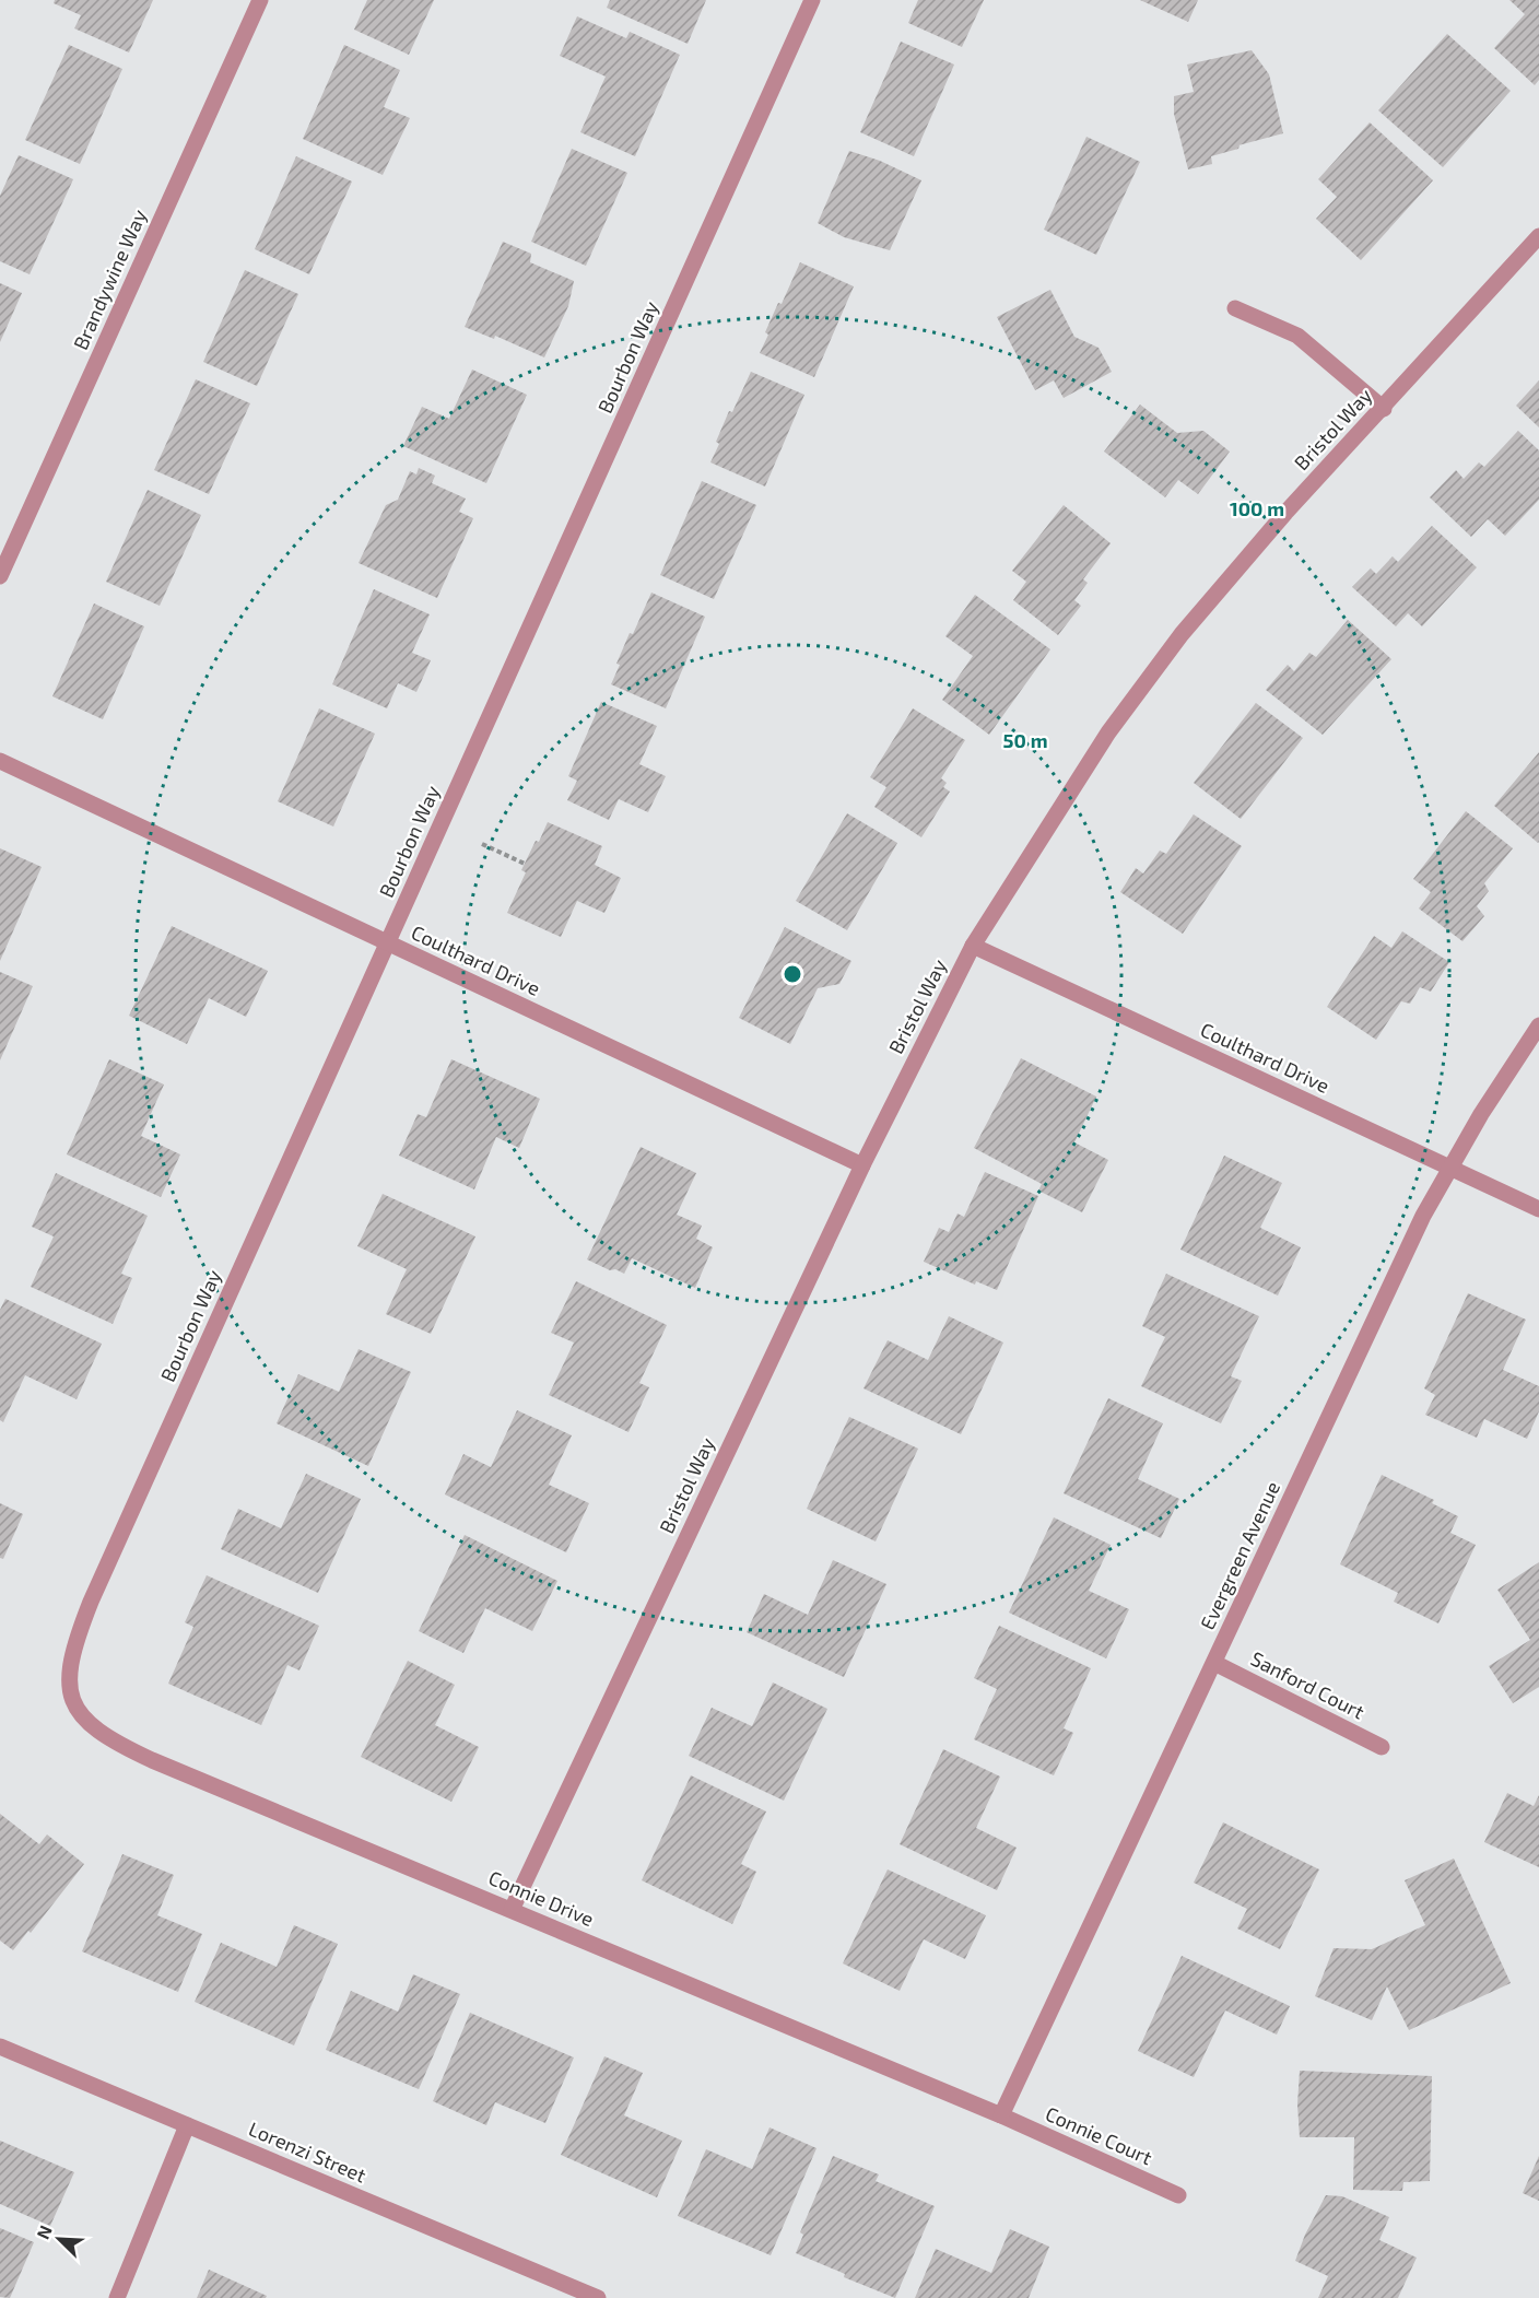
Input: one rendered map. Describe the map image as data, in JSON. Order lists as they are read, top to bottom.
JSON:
{
  "streets": {
    "street": [
      "Brandywine Way",
      "Bourbon Way",
      "Bristol Way",
      "Coulthard Drive",
      "Evergreen Avenue",
      "Sanford Court",
      "Connie Drive",
      "Connie Court",
      "Lorenzi Street"
    ]
  },
  "crossings": [
    ["Bourbon Way", "Coulthard Drive"],
    ["Bourbon Way", "Connie Drive"],
    ["Bristol Way", "Coulthard Drive"],
    ["Bristol Way", "Connie Drive"],
    ["Coulthard Drive", "Evergreen Avenue"],
    ["Evergreen Avenue", "Sanford Court"],
    ["Evergreen Avenue", "Connie Drive"],
    ["Evergreen Avenue", "Connie Court"],
    ["Connie Drive", "Connie Court"]
  ],
  "north": "top left",
  "rings": ["100 m", "50 m"]
}
